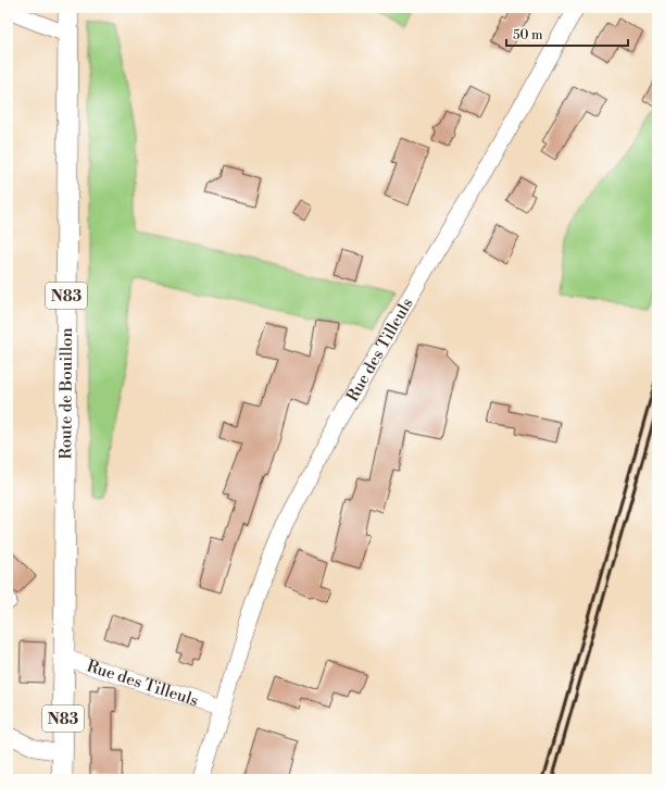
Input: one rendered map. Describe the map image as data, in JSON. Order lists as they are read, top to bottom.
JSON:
{
  "streets": {
    "main road": ["N83", "Route de Bouillon"],
    "street": ["Rue des Tilleuls"]
  },
  "crossings": [
    ["Rue des Tilleuls", "Route de Bouillon"]
  ],
  "scale_bar": "50 m"
}
